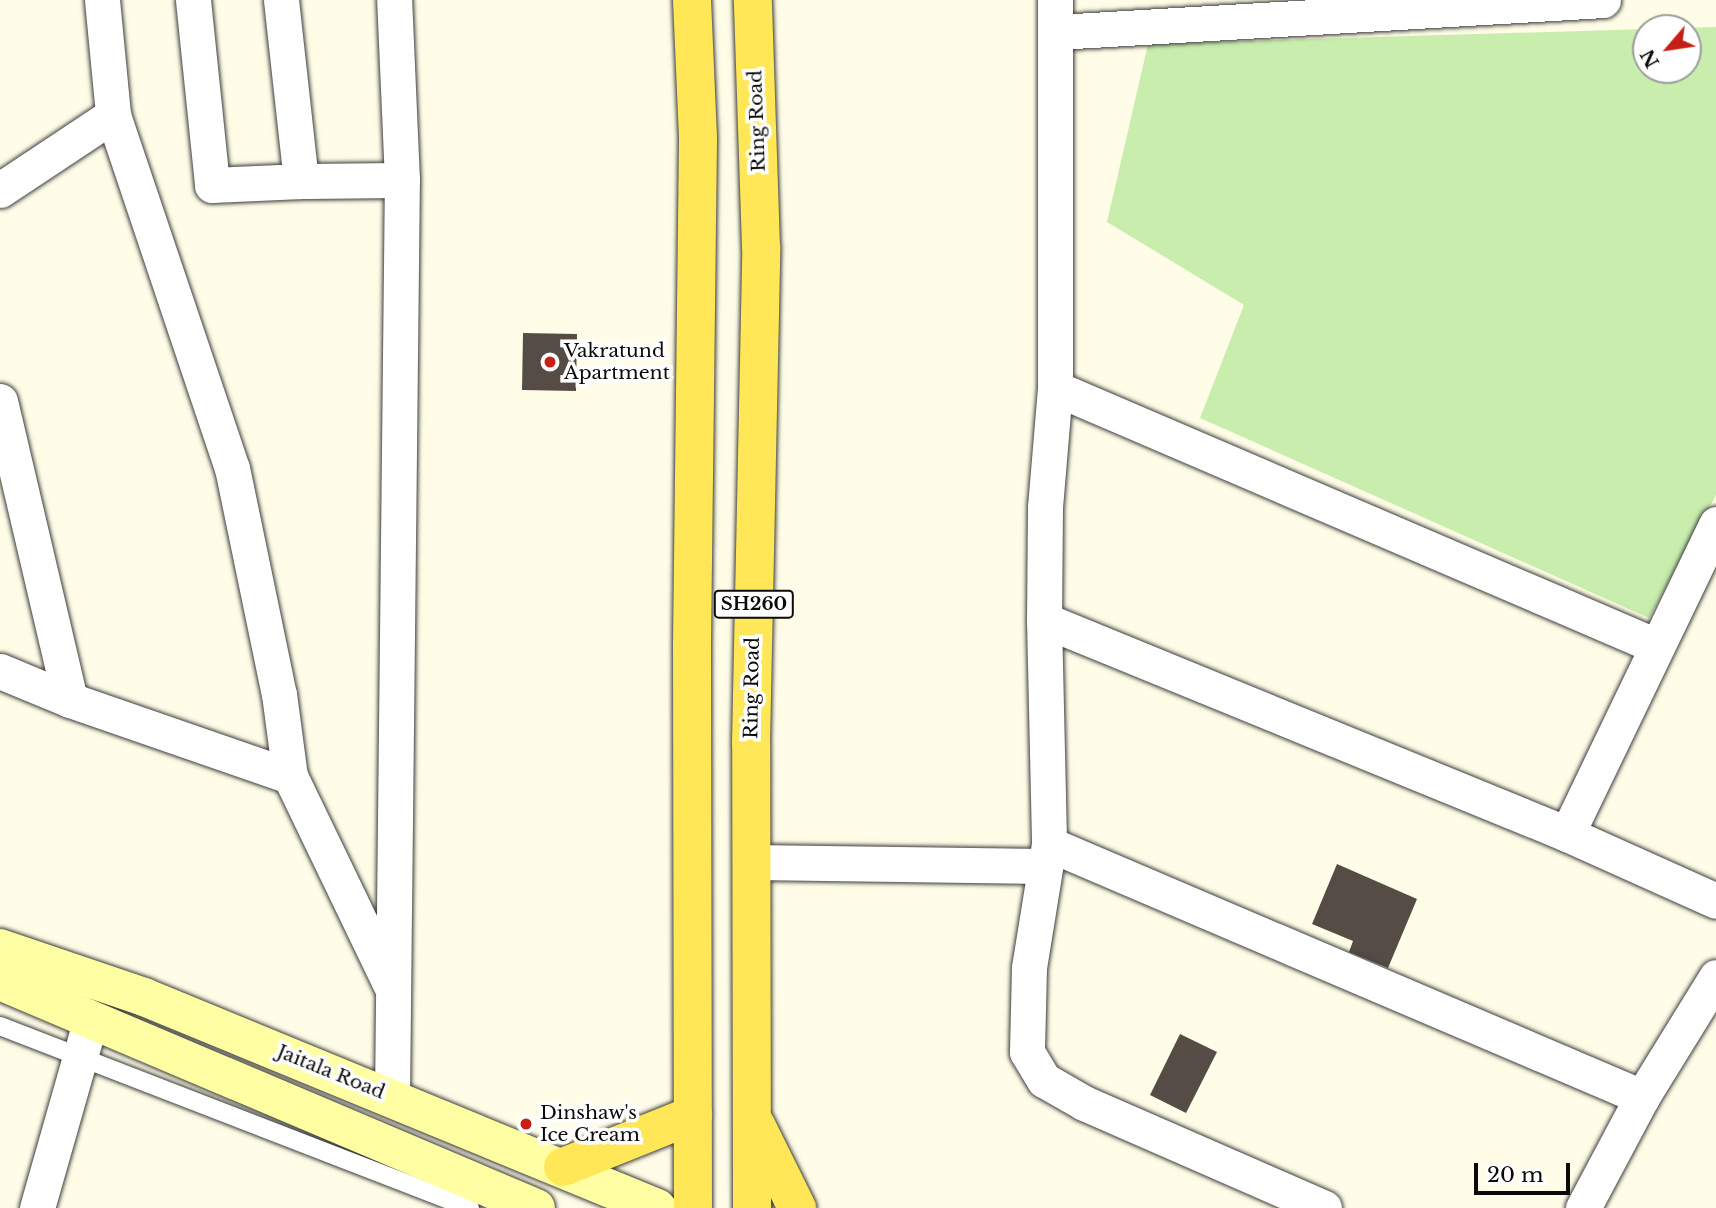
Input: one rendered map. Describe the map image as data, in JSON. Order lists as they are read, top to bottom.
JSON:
{
  "streets": {
    "main road": ["Ring Road", "SH260", "Jaitala Road"]
  },
  "places": ["Vakratund Apartment", "Dinshaw's Ice Cream"],
  "scale_bar": "20 m",
  "north": "bottom left"
}
